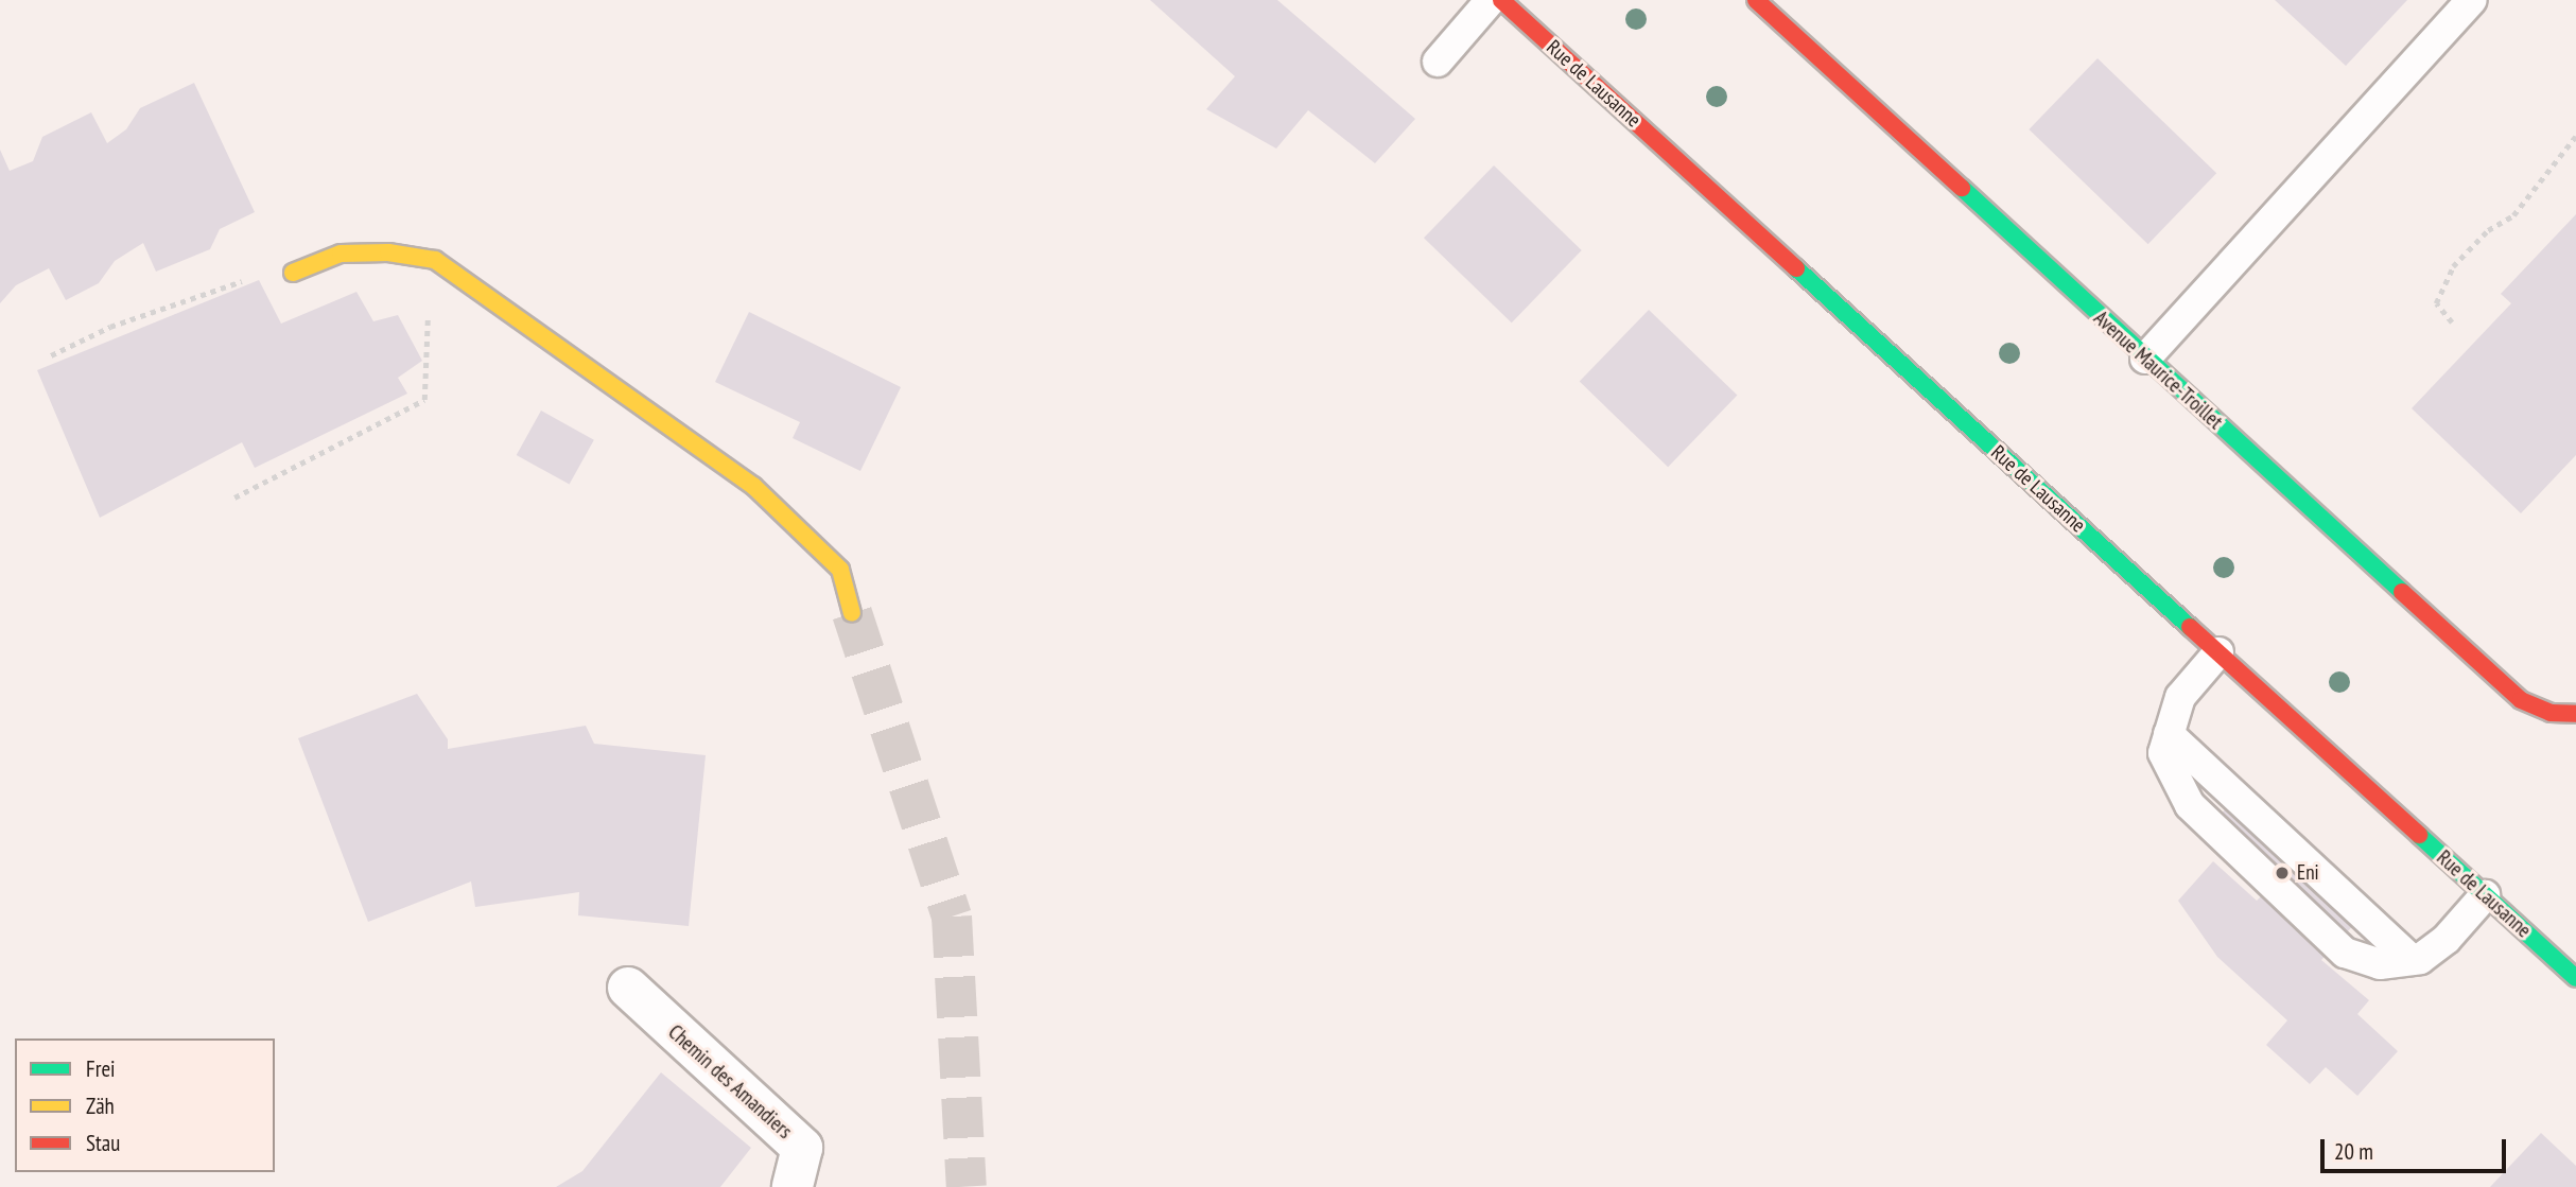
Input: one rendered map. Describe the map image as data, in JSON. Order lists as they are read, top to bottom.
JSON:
{
  "streets": {
    "street": ["Rue de Lausanne", "Avenue Maurice-Troillet", "Chemin des Amandiers"]
  },
  "places": ["Eni"],
  "legend": ["Frei", "Zäh", "Stau"],
  "scale_bar": "20 m"
}
